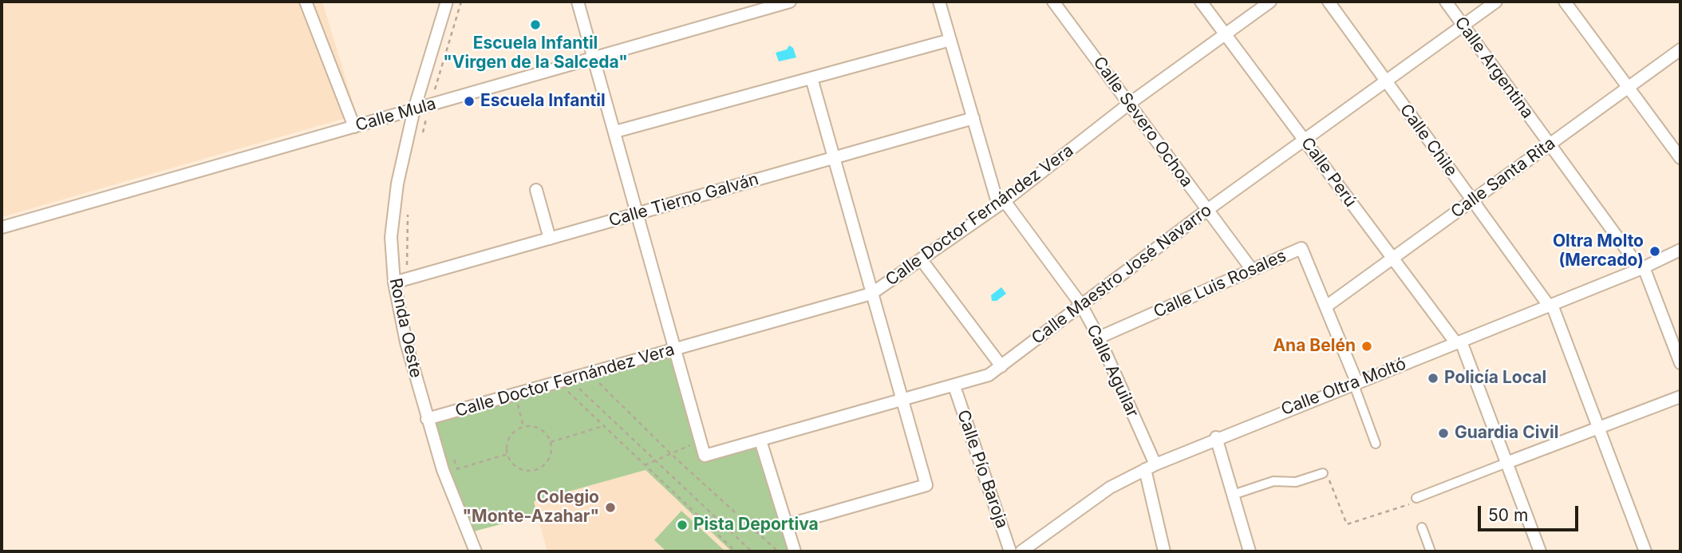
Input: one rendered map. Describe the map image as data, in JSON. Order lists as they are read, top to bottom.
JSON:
{
  "streets": {
    "street": [
      "Calle Argentina",
      "Calle Mula",
      "Calle Severo Ochoa",
      "Calle Chile",
      "Calle Perú",
      "Calle Santa Rita",
      "Calle Tierno Galván",
      "Calle Doctor Fernández Vera",
      "Calle Maestro José Navarro",
      "Calle Luis Rosales",
      "Ronda Oeste",
      "Calle Aguilar",
      "Calle Oltra Moltó",
      "Calle Pío Baroja"
    ]
  },
  "crossings": [
    ["Calle Argentina", "Calle Santa Rita"],
    ["Calle Argentina", "Calle Maestro José Navarro"],
    ["Calle Argentina", "Calle Oltra Moltó"],
    ["Calle Mula", "Ronda Oeste"],
    ["Calle Severo Ochoa", "Calle Doctor Fernández Vera"],
    ["Calle Severo Ochoa", "Calle Maestro José Navarro"],
    ["Calle Severo Ochoa", "Calle Luis Rosales"],
    ["Calle Chile", "Calle Santa Rita"],
    ["Calle Chile", "Calle Maestro José Navarro"],
    ["Calle Chile", "Calle Oltra Moltó"],
    ["Calle Perú", "Calle Santa Rita"],
    ["Calle Perú", "Calle Doctor Fernández Vera"],
    ["Calle Perú", "Calle Maestro José Navarro"],
    ["Calle Perú", "Calle Oltra Moltó"],
    ["Calle Santa Rita", "Calle Luis Rosales"],
    ["Calle Tierno Galván", "Ronda Oeste"],
    ["Calle Tierno Galván", "Calle Aguilar"],
    ["Calle Doctor Fernández Vera", "Ronda Oeste"],
    ["Calle Doctor Fernández Vera", "Calle Aguilar"],
    ["Calle Maestro José Navarro", "Calle Aguilar"],
    ["Calle Maestro José Navarro", "Calle Pío Baroja"],
    ["Calle Luis Rosales", "Calle Aguilar"],
    ["Calle Luis Rosales", "Calle Oltra Moltó"],
    ["Calle Aguilar", "Calle Oltra Moltó"]
  ],
  "places": [
    "Escuela Infantil \"Virgen de la Salceda\"",
    "Escuela Infantil",
    "Oltra Molto (Mercado)",
    "Ana Belén",
    "Policía Local",
    "Guardia Civil",
    "Colegio \"Monte-Azahar\"",
    "Pista Deportiva"
  ],
  "scale_bar": "50 m"
}
